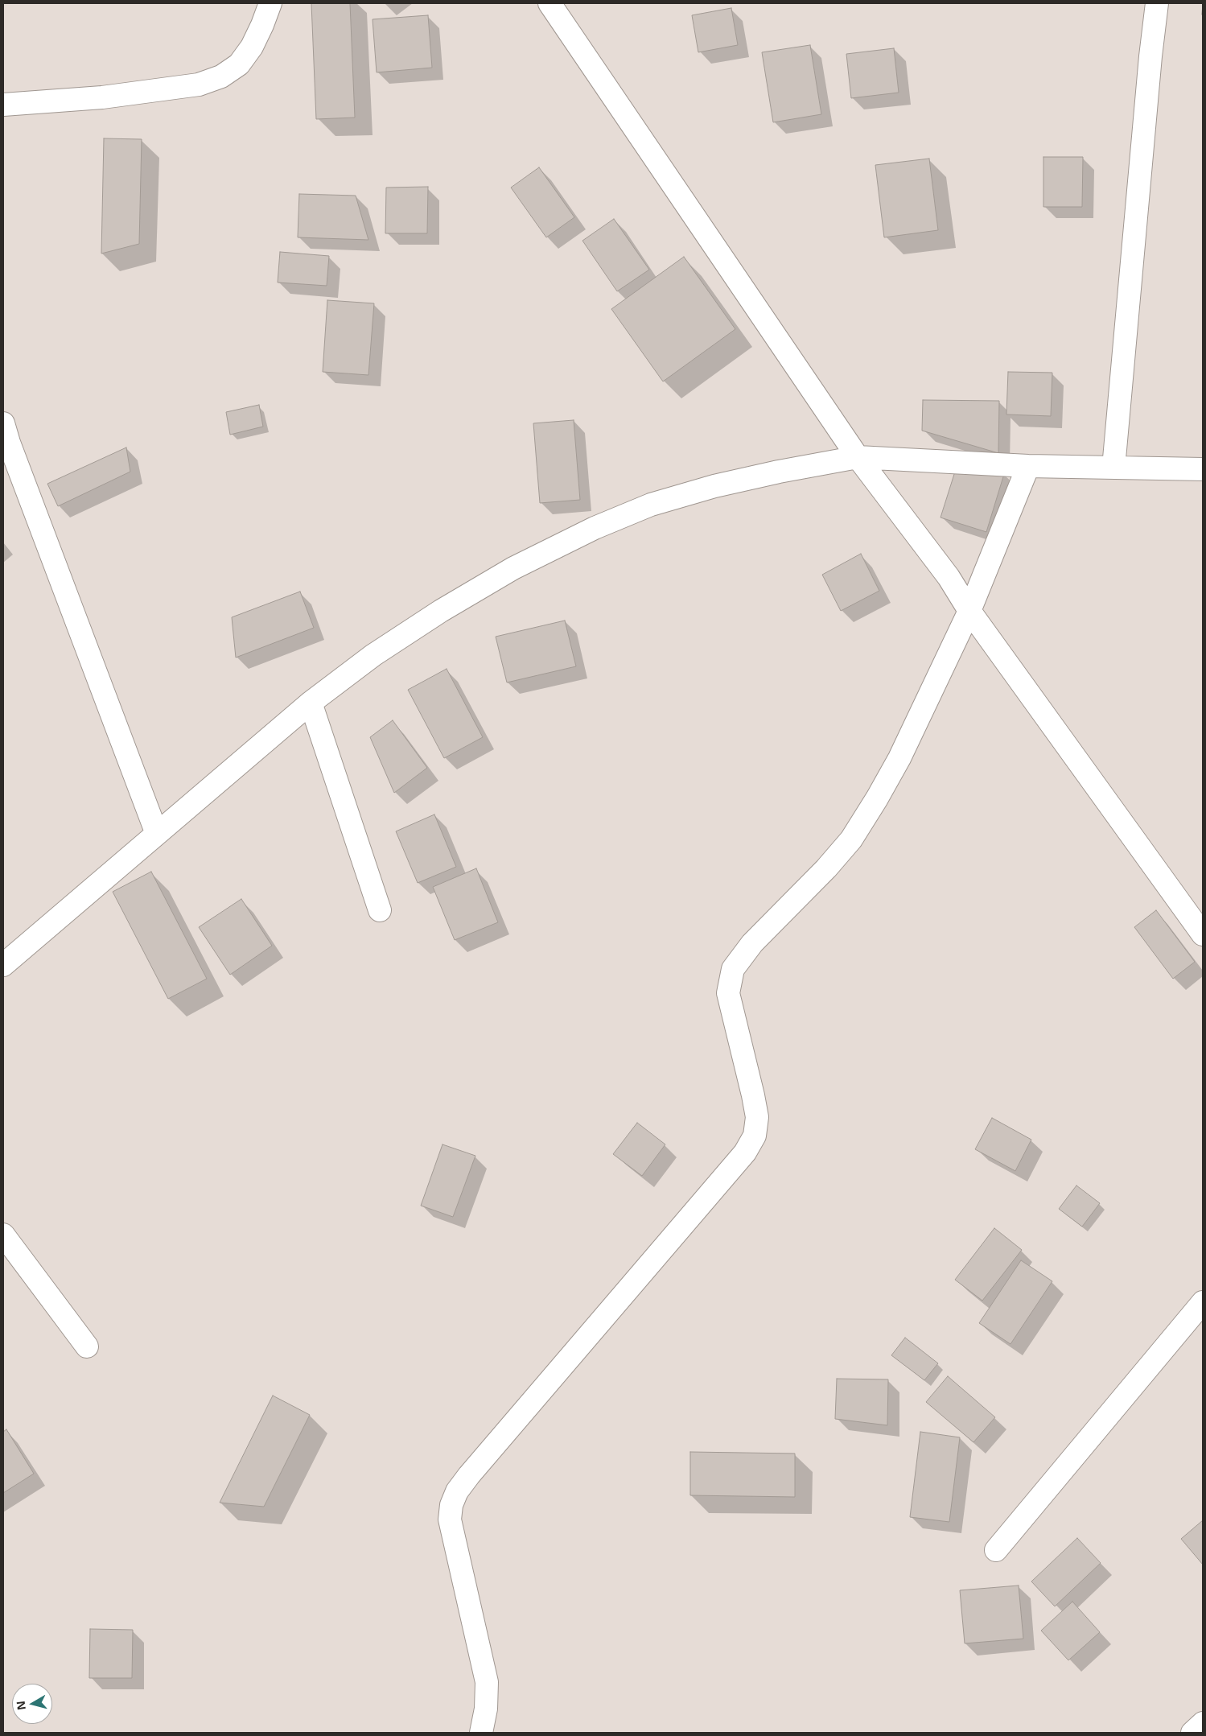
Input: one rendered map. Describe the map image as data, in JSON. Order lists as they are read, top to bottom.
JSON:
{
  "north": "left"
}
